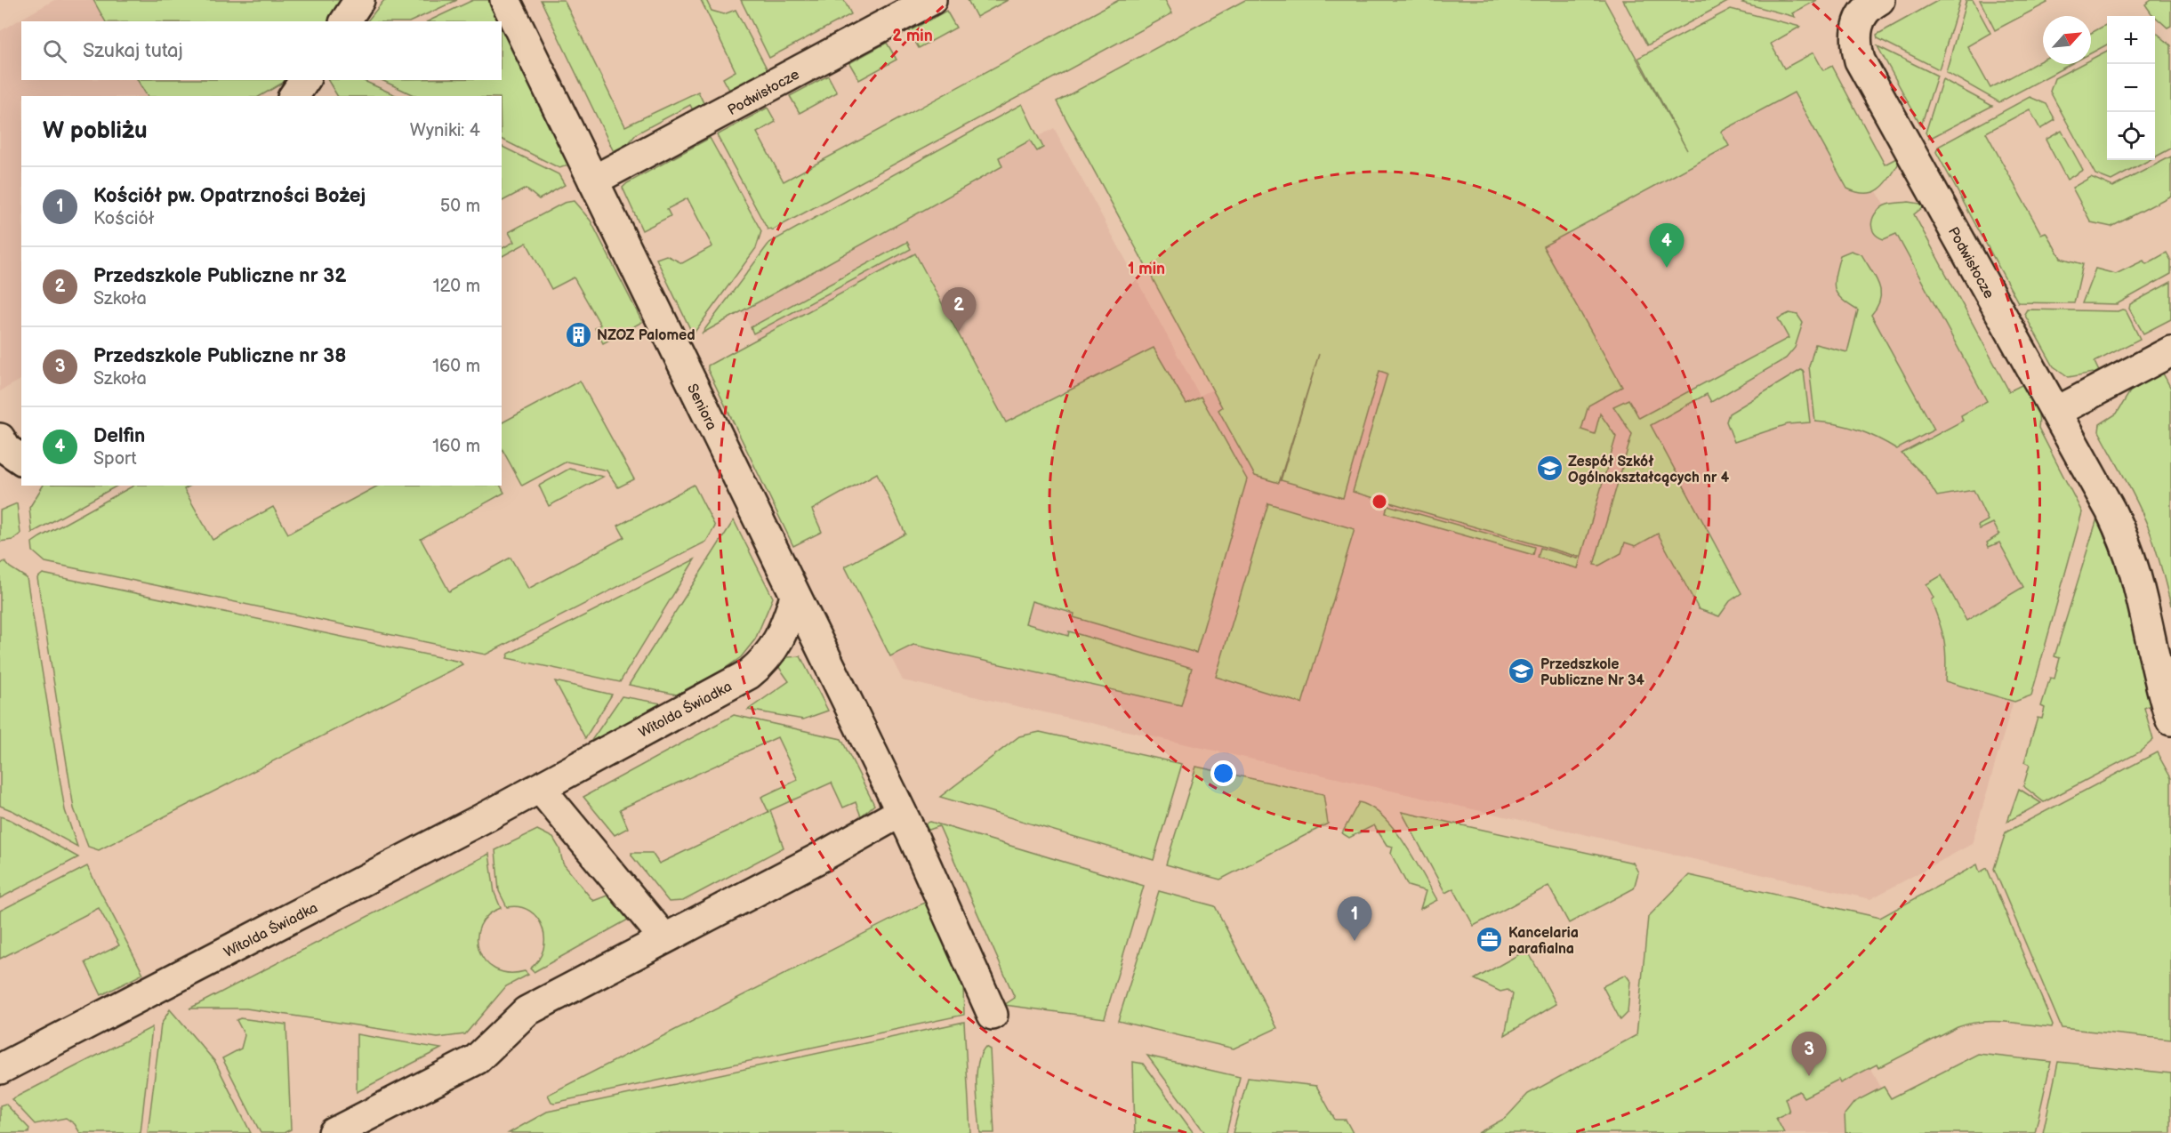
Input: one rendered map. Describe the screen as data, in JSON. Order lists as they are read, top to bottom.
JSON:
{
  "streets": {
    "street": ["Podwisłocze", "Seniora", "Witolda Świadka"]
  },
  "crossings": [
    ["Podwisłocze", "Seniora"],
    ["Seniora", "Witolda Świadka"]
  ],
  "places": {
    "building": ["NZOZ Palomed"],
    "school or university": ["Zespół Szkół Ogólnokształcących nr 4", "Przedszkole Publiczne Nr 34"],
    "office": ["Kancelaria parafialna"]
  },
  "north": "top right",
  "page": {
    "map_buttons": ["+", "−"],
    "search": "Szukaj tutaj",
    "heading": ["W pobliżu", "Wyniki: 4"],
    "list": [
      {
        "mark": "1",
        "name": "Kościół pw. Opatrzności Bożej",
        "note": "Kościół",
        "value": "50 m"
      },
      {
        "mark": "2",
        "name": "Przedszkole Publiczne nr 32",
        "note": "Szkoła",
        "value": "120 m"
      },
      {
        "mark": "3",
        "name": "Przedszkole Publiczne nr 38",
        "note": "Szkoła",
        "value": "160 m"
      },
      {
        "mark": "4",
        "name": "Delfin",
        "note": "Sport",
        "value": "160 m"
      }
    ],
    "pins": [
      "4",
      "2",
      "1",
      "3"
    ]
  },
  "rings": ["2 min", "1 min"]
}
